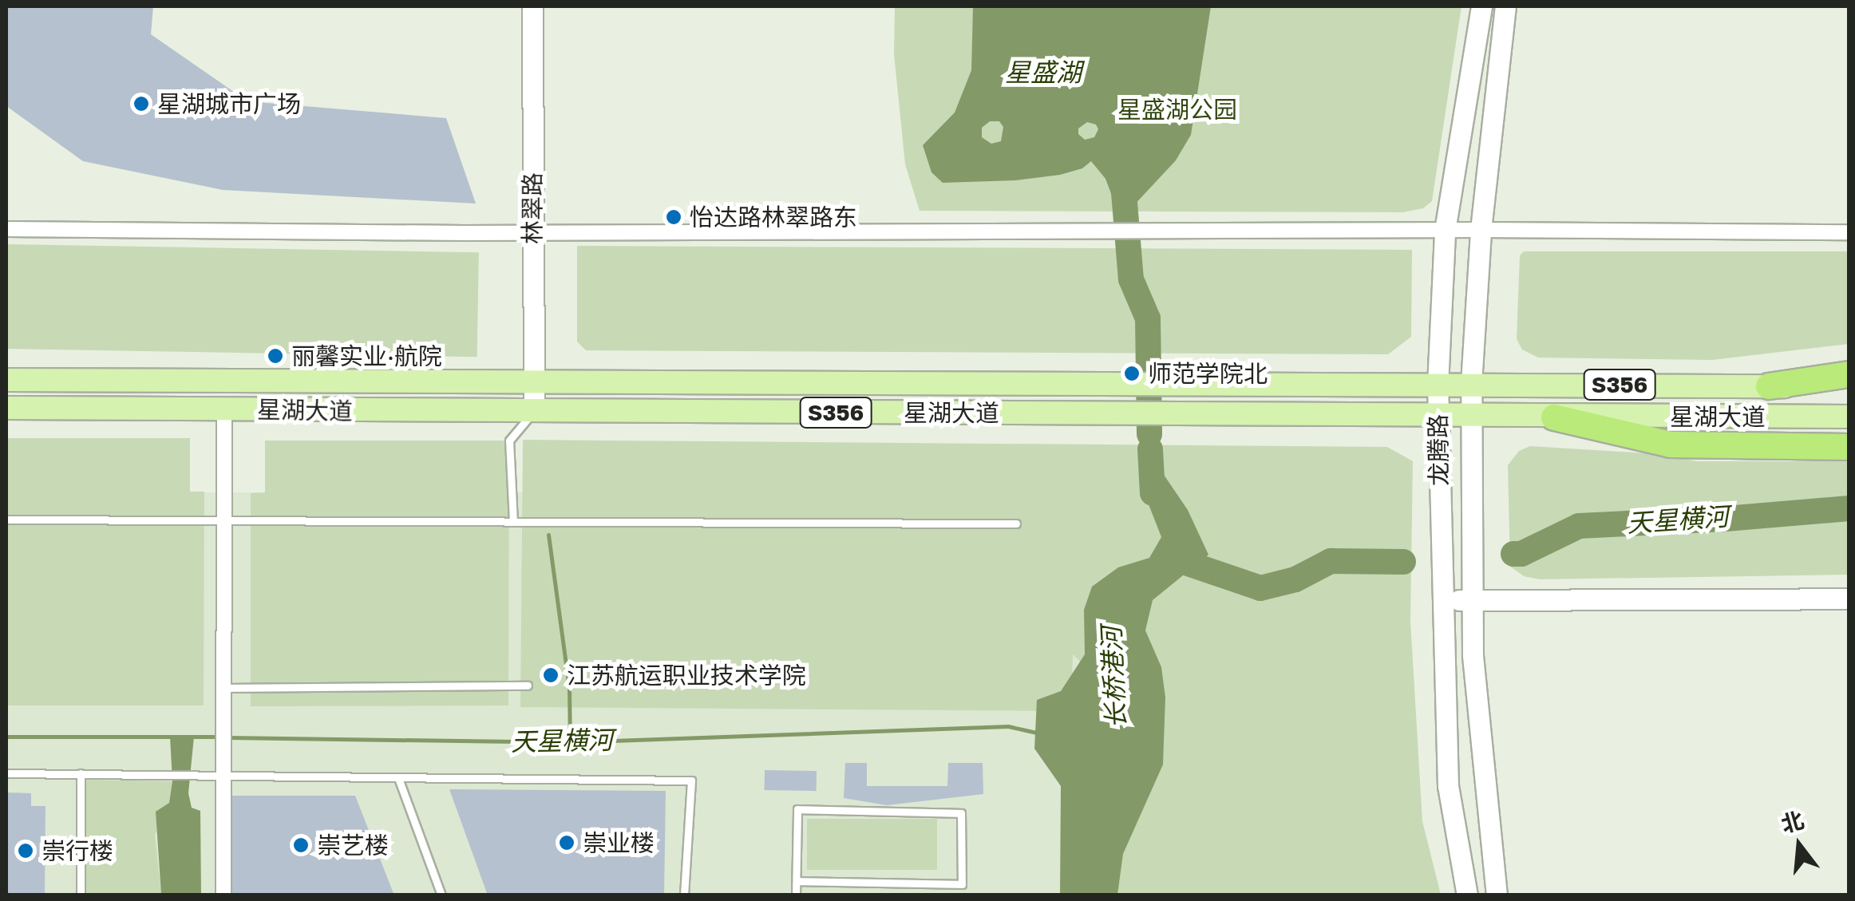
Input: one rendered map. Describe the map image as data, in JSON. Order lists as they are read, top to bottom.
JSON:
{
  "streets": {
    "main road": [
      "林翠路",
      "S356",
      "星湖大道",
      "龙腾路"
    ]
  },
  "crossings": [
    ["林翠路", "星湖大道"],
    ["星湖大道", "龙腾路"]
  ],
  "water": ["星盛湖", "天星横河", "长桥港河"],
  "parks": ["星盛湖公园"],
  "places": [
    "星湖城市广场",
    "怡达路林翠路东",
    "丽馨实业·航院",
    "师范学院北",
    "江苏航运职业技术学院",
    "崇业楼",
    "崇艺楼",
    "崇行楼"
  ],
  "north": "top"
}
